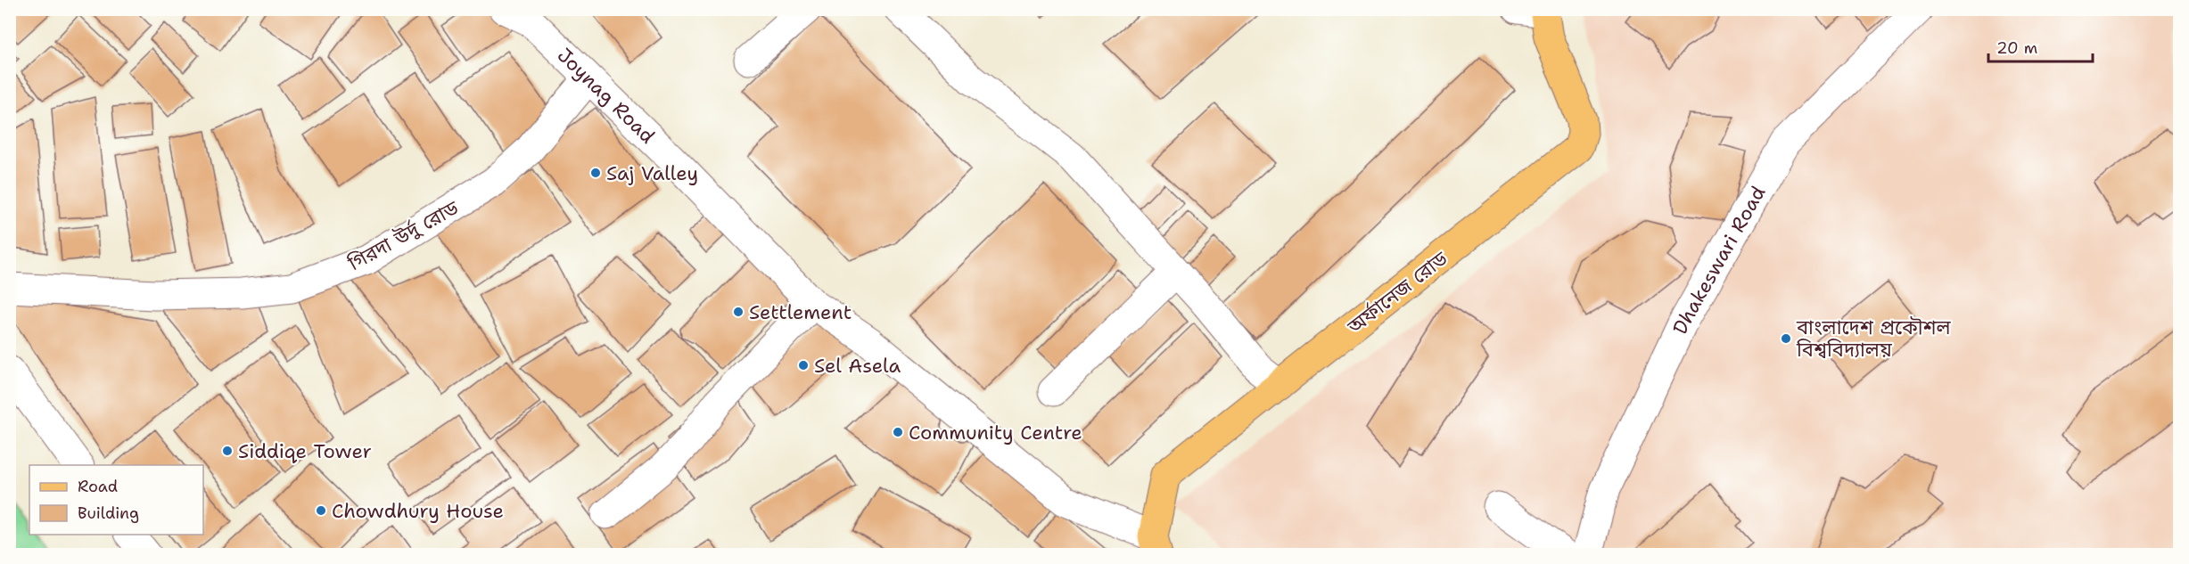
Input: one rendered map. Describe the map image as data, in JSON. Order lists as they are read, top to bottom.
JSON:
{
  "streets": {
    "main road": ["অর্ফানেজ রোড"],
    "street": ["Joynag Road", "গিরদা উর্দু রোড", "Dhakeswari Road"]
  },
  "crossings": [
    ["Joynag Road", "গিরদা উর্দু রোড"],
    ["Joynag Road", "অর্ফানেজ রোড"]
  ],
  "places": [
    "Saj Valley",
    "Settlement",
    "বাংলাদেশ প্রকৌশল বিশ্ববিদ্যালয়",
    "Sel Asela",
    "Community Centre",
    "Siddiqe Tower",
    "Chowdhury House"
  ],
  "legend": ["Road", "Building"],
  "scale_bar": "20 m"
}
